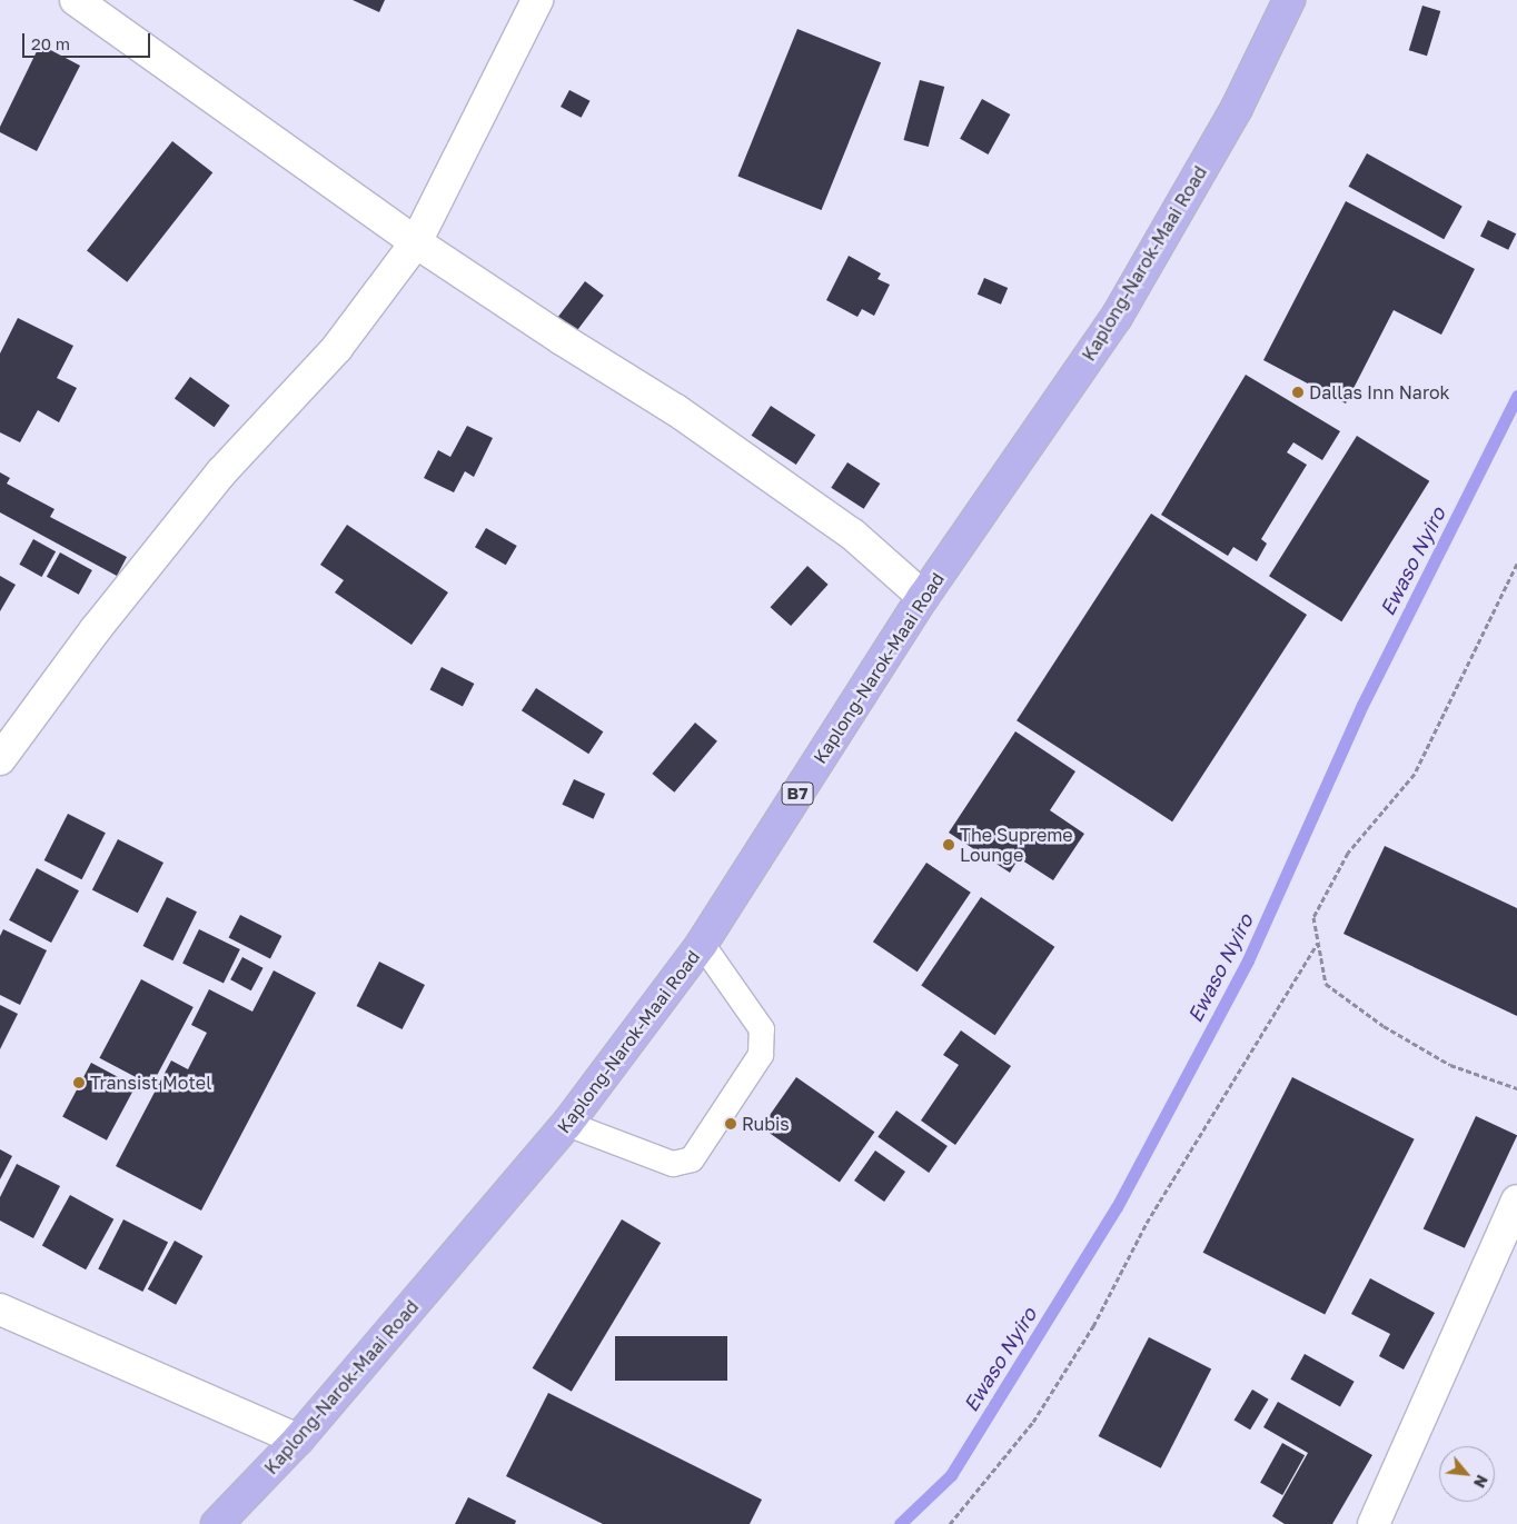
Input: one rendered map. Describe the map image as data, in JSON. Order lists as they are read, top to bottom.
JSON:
{
  "streets": {
    "highway": ["Kaplong-Narok-Maai Road", "B7"]
  },
  "water": ["Ewaso Nyiro"],
  "places": [
    "Dallas Inn Narok",
    "The Supreme Lounge",
    "Transist Motel",
    "Rubis"
  ],
  "scale_bar": "20 m",
  "north": "bottom right"
}
